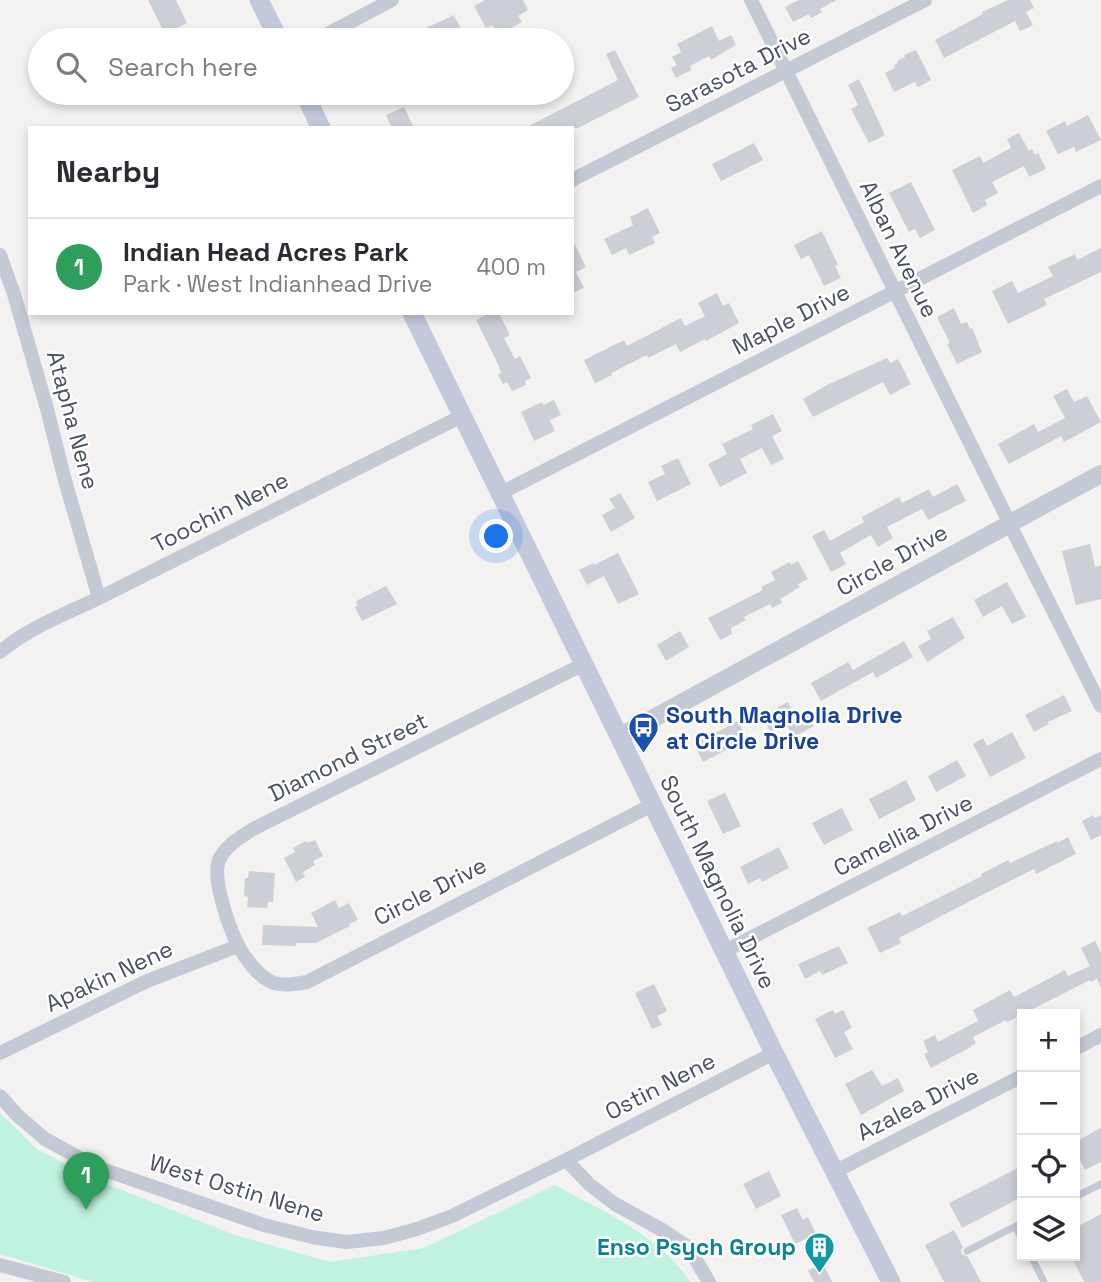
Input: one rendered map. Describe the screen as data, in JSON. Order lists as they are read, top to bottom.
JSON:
{
  "streets": {
    "main road": ["South Magnolia Drive"],
    "street": [
      "Sarasota Drive",
      "Alban Avenue",
      "Maple Drive",
      "Atapha Nene",
      "Toochin Nene",
      "Circle Drive",
      "Diamond Street",
      "Camellia Drive",
      "Apakin Nene",
      "Ostin Nene",
      "Azalea Drive",
      "West Ostin Nene"
    ]
  },
  "crossings": [
    ["Sarasota Drive", "Alban Avenue"],
    ["Alban Avenue", "Maple Drive"],
    ["Alban Avenue", "Circle Drive"],
    ["Maple Drive", "South Magnolia Drive"],
    ["Atapha Nene", "Toochin Nene"],
    ["Toochin Nene", "South Magnolia Drive"],
    ["Circle Drive", "Diamond Street"],
    ["Circle Drive", "South Magnolia Drive"],
    ["Circle Drive", "Apakin Nene"],
    ["Diamond Street", "South Magnolia Drive"],
    ["Diamond Street", "Apakin Nene"],
    ["Camellia Drive", "South Magnolia Drive"],
    ["South Magnolia Drive", "Ostin Nene"],
    ["South Magnolia Drive", "Azalea Drive"],
    ["Ostin Nene", "West Ostin Nene"]
  ],
  "places": {
    "bus stop": ["South Magnolia Drive at Circle Drive"],
    "building": ["Enso Psych Group"]
  },
  "page": {
    "search": "Search here",
    "heading": "Nearby",
    "list": [
      {
        "mark": "1",
        "name": "Indian Head Acres Park",
        "note": "Park · West Indianhead Drive",
        "value": "400 m"
      }
    ],
    "map_buttons": ["+", "−"],
    "pins": "1"
  }
}
